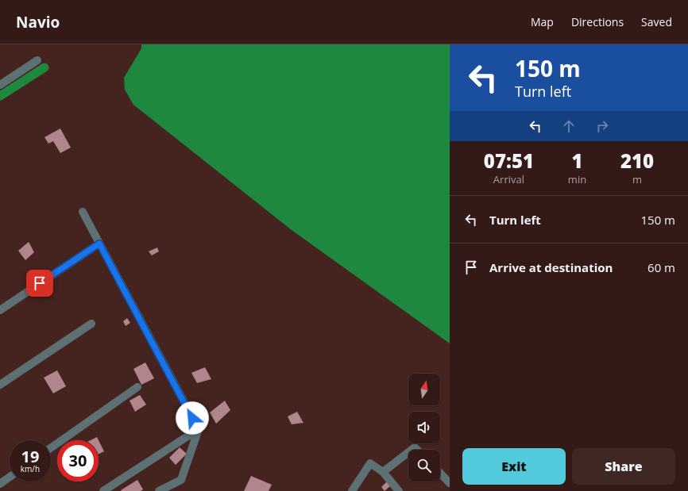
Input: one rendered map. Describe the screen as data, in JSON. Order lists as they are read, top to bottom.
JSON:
{
  "north": "top",
  "page": {
    "header": "Navio",
    "nav": ["Map", "Directions", "Saved"],
    "turn": ["150 m", "Turn left"],
    "eta": [
      "07:51",
      "Arrival",
      "1",
      "min",
      "210",
      "m"
    ],
    "list": [
      {
        "name": "Turn left",
        "value": "150 m"
      },
      {
        "name": "Arrive at destination",
        "value": "60 m"
      }
    ],
    "speed": "19 km/h",
    "limit": "30",
    "buttons": ["Exit", "Share"]
  }
}
